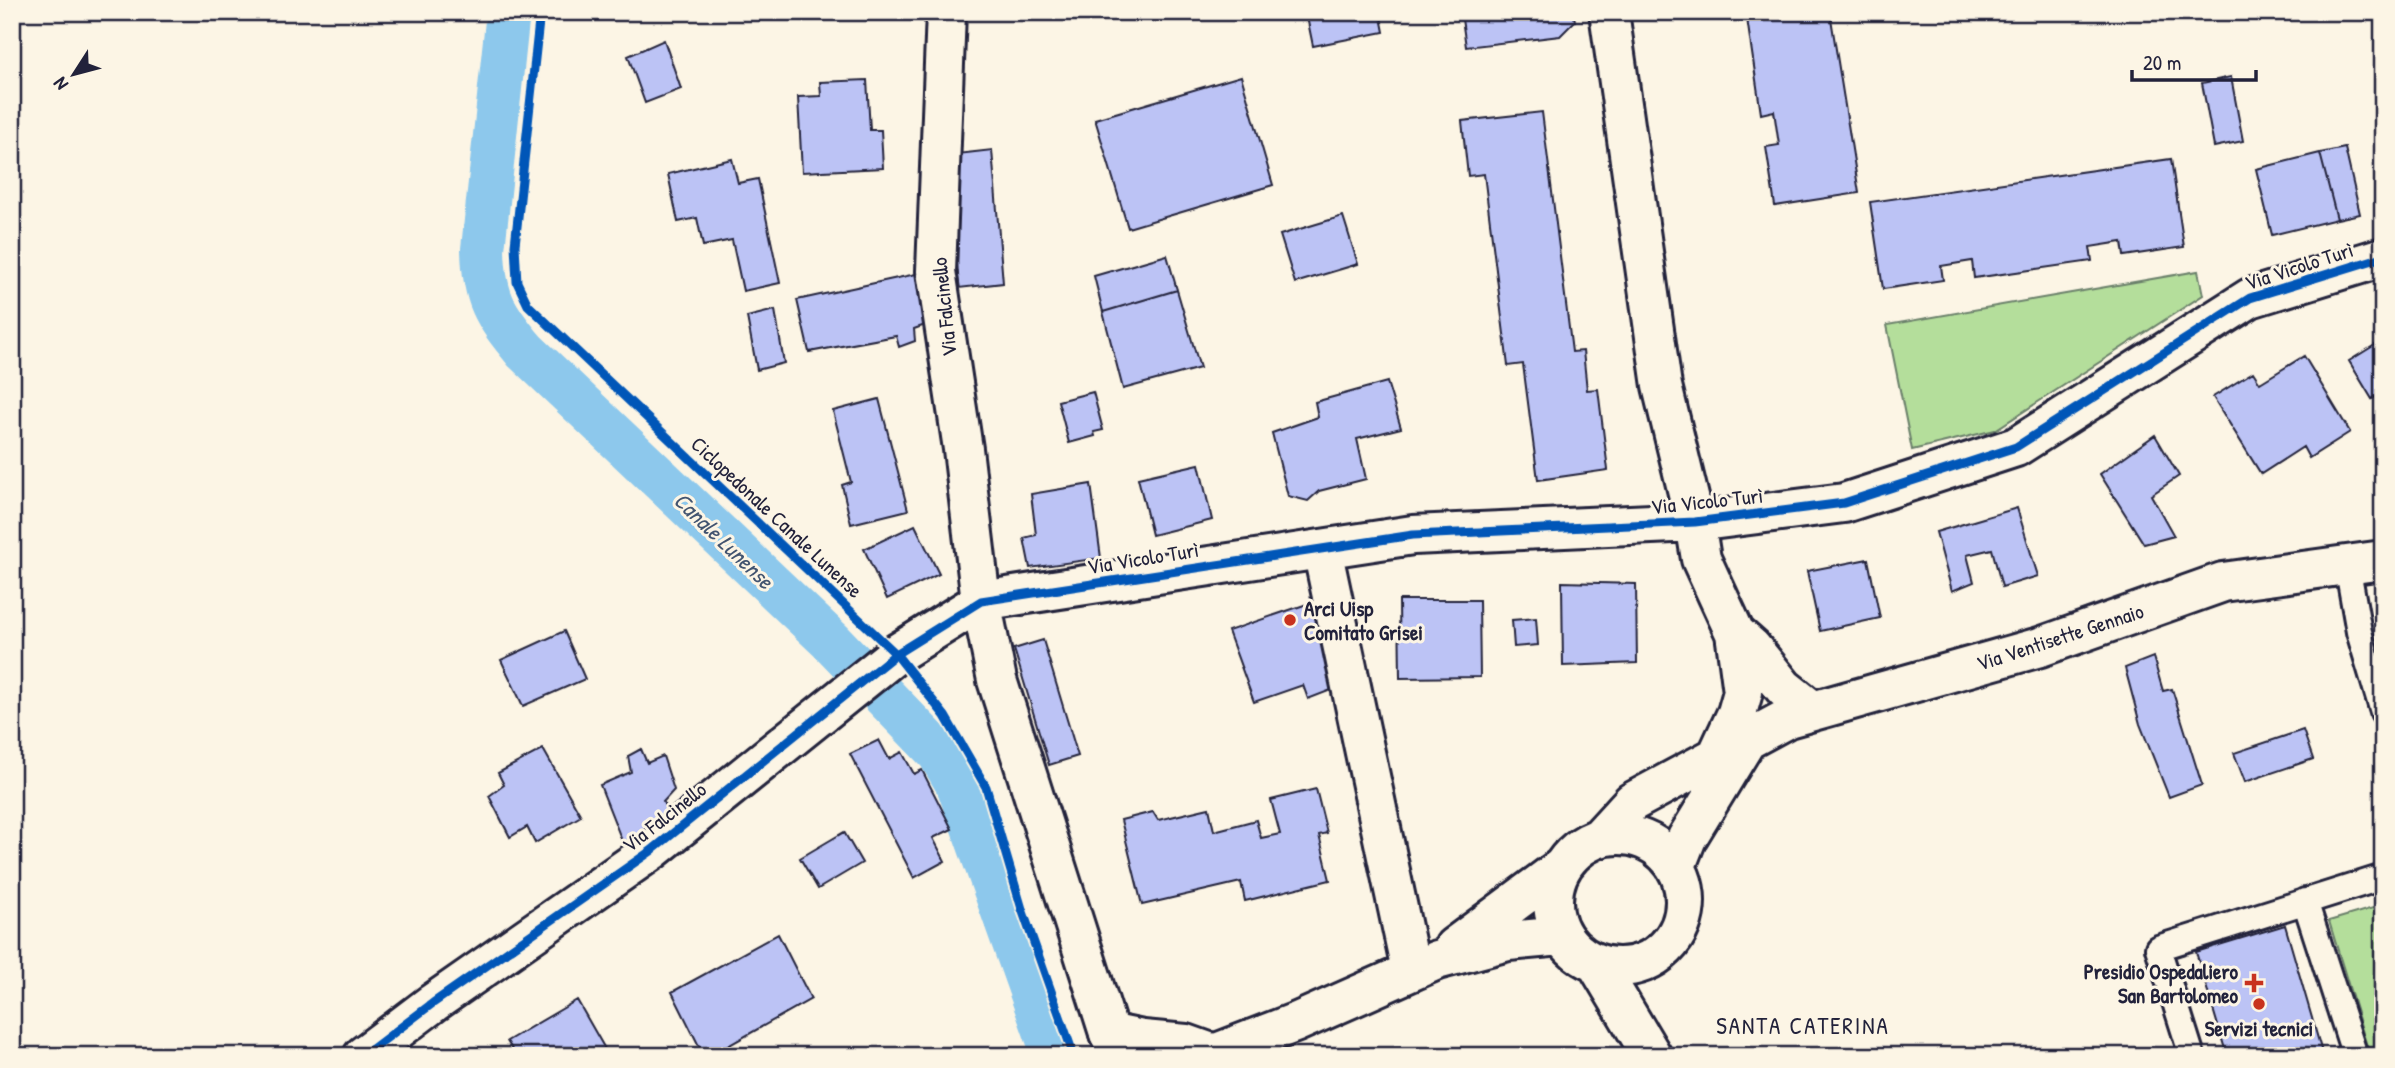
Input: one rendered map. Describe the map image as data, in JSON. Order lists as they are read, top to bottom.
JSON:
{
  "streets": {
    "street": ["Via Vicolo Turì", "Via Falcinello", "Via Ventisette Gennaio"],
    "cycle path": ["Ciclopedonale Canale Lunense"]
  },
  "crossings": [
    ["Via Vicolo Turì", "Via Falcinello"],
    ["Via Falcinello", "Via Ventisette Gennaio"]
  ],
  "districts": ["SANTA CATERINA"],
  "water": ["Canale Lunense"],
  "places": {
    "other": ["Arci Uisp Comitato Grisei", "Servizi tecnici"],
    "health": ["Presidio Ospedaliero San Bartolomeo"]
  },
  "scale_bar": "20 m",
  "north": "bottom left"
}
